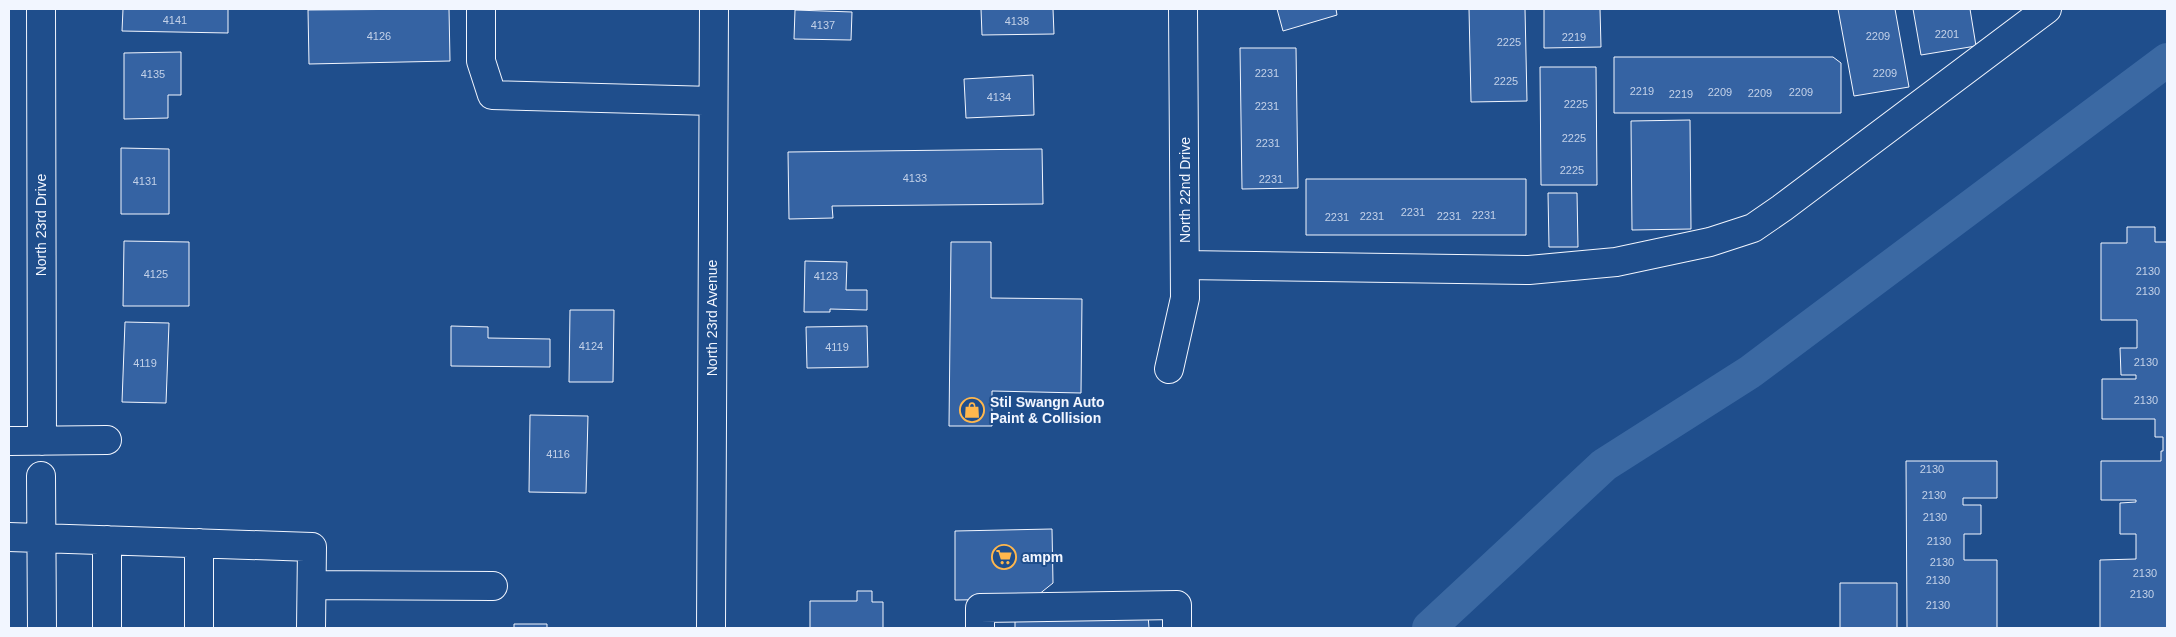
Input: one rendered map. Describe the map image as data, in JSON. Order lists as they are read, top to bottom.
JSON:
{
  "streets": {
    "street": ["North 22nd Drive", "North 23rd Drive", "North 23rd Avenue"]
  },
  "places": {
    "shop": ["Stil Swangn Auto Paint & Collision"],
    "supermarket": ["ampm"]
  },
  "house_numbers": [
    "4141",
    "4138",
    "4137",
    "2201",
    "4126",
    "2209",
    "2219",
    "2225",
    "2231",
    "2209",
    "4135",
    "2225",
    "2219",
    "2209",
    "2209",
    "2209",
    "2219",
    "4134",
    "2225",
    "2231",
    "2225",
    "2231",
    "2225",
    "4133",
    "2231",
    "4131",
    "2231",
    "2231",
    "2231",
    "2231",
    "2231",
    "2130",
    "4125",
    "4123",
    "2130",
    "4124",
    "4119",
    "2130",
    "4119",
    "2130",
    "4116",
    "2130",
    "2130",
    "2130",
    "2130",
    "2130",
    "2130",
    "2130",
    "2130",
    "2130"
  ]
}
